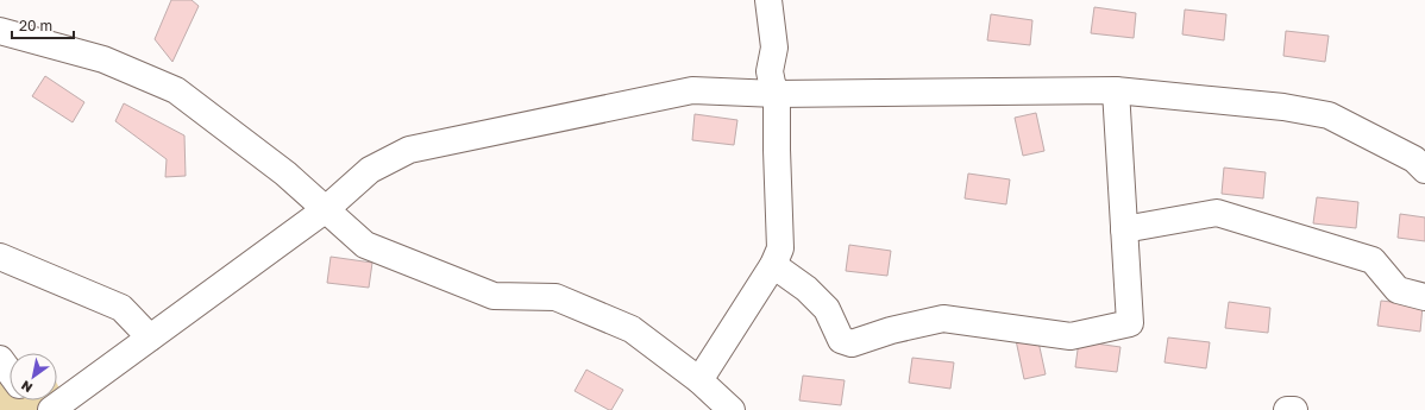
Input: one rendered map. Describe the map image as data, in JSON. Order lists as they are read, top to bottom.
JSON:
{
  "scale_bar": "20 m",
  "north": "bottom left"
}
